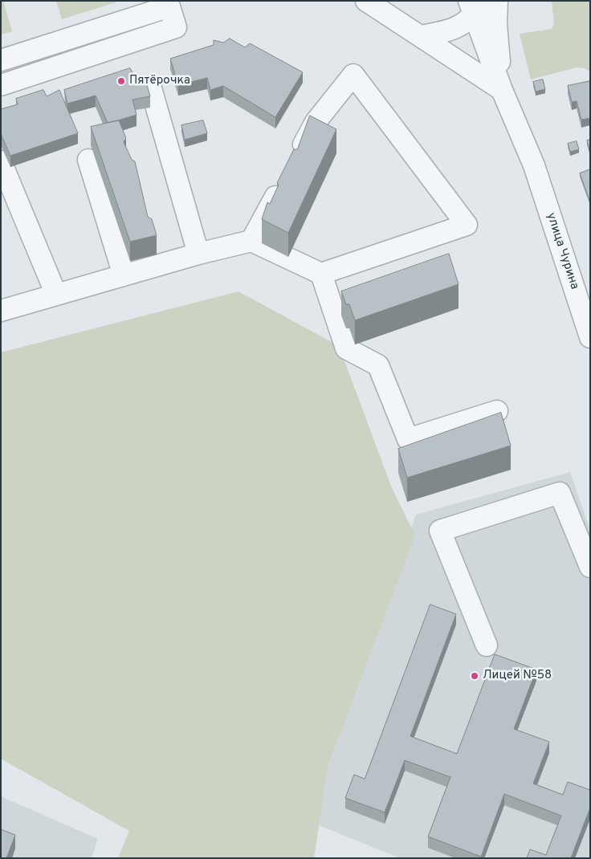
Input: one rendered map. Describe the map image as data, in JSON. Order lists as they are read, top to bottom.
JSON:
{
  "streets": {
    "street": ["улица Чурина"]
  },
  "places": ["Пятёрочка", "Лицей №58"]
}
